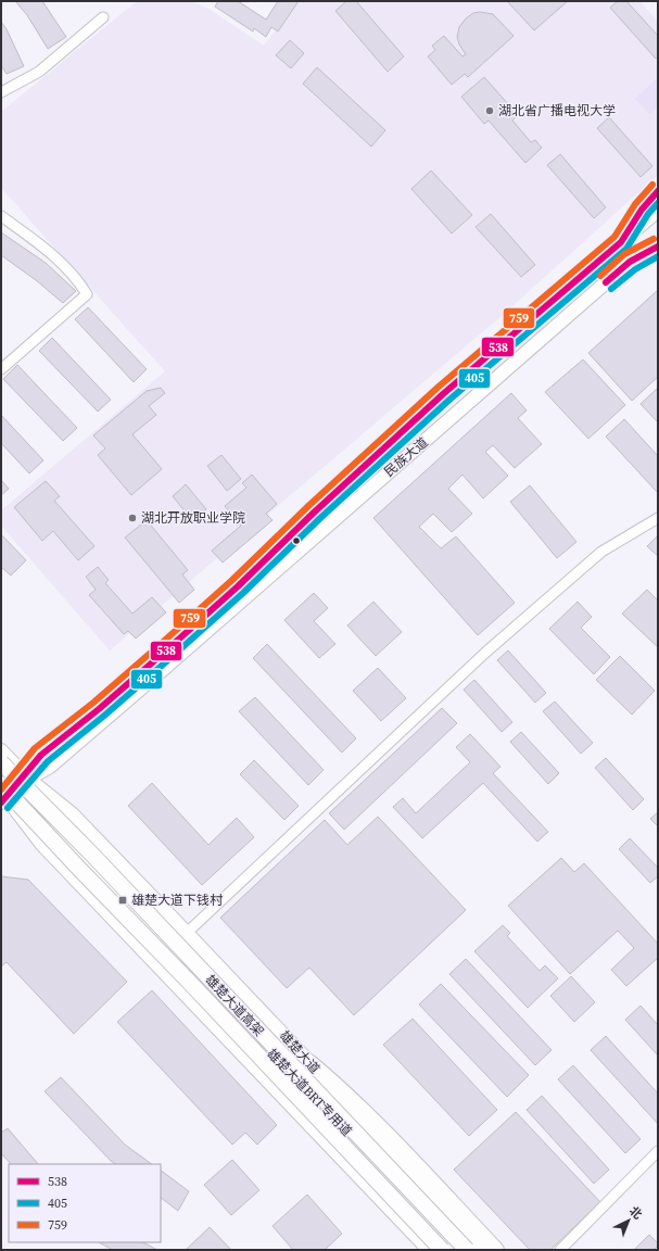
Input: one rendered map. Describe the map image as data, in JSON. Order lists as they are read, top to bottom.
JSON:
{
  "streets": {
    "highway": ["雄楚大道高架"],
    "main road": ["民族大道", "雄楚大道"],
    "street": ["雄楚大道BRT专用道"]
  },
  "crossings": [
    ["民族大道", "雄楚大道高架"],
    ["民族大道", "雄楚大道"],
    ["民族大道", "雄楚大道BRT专用道"],
    ["雄楚大道高架", "雄楚大道BRT专用道"]
  ],
  "places": {
    "other": ["湖北省广播电视大学", "湖北开放职业学院"],
    "transit": ["雄楚大道下钱村"]
  },
  "lines": ["transit line 759", "transit line 538", "transit line 405"],
  "legend": ["538", "405", "759"],
  "north": "top right"
}
